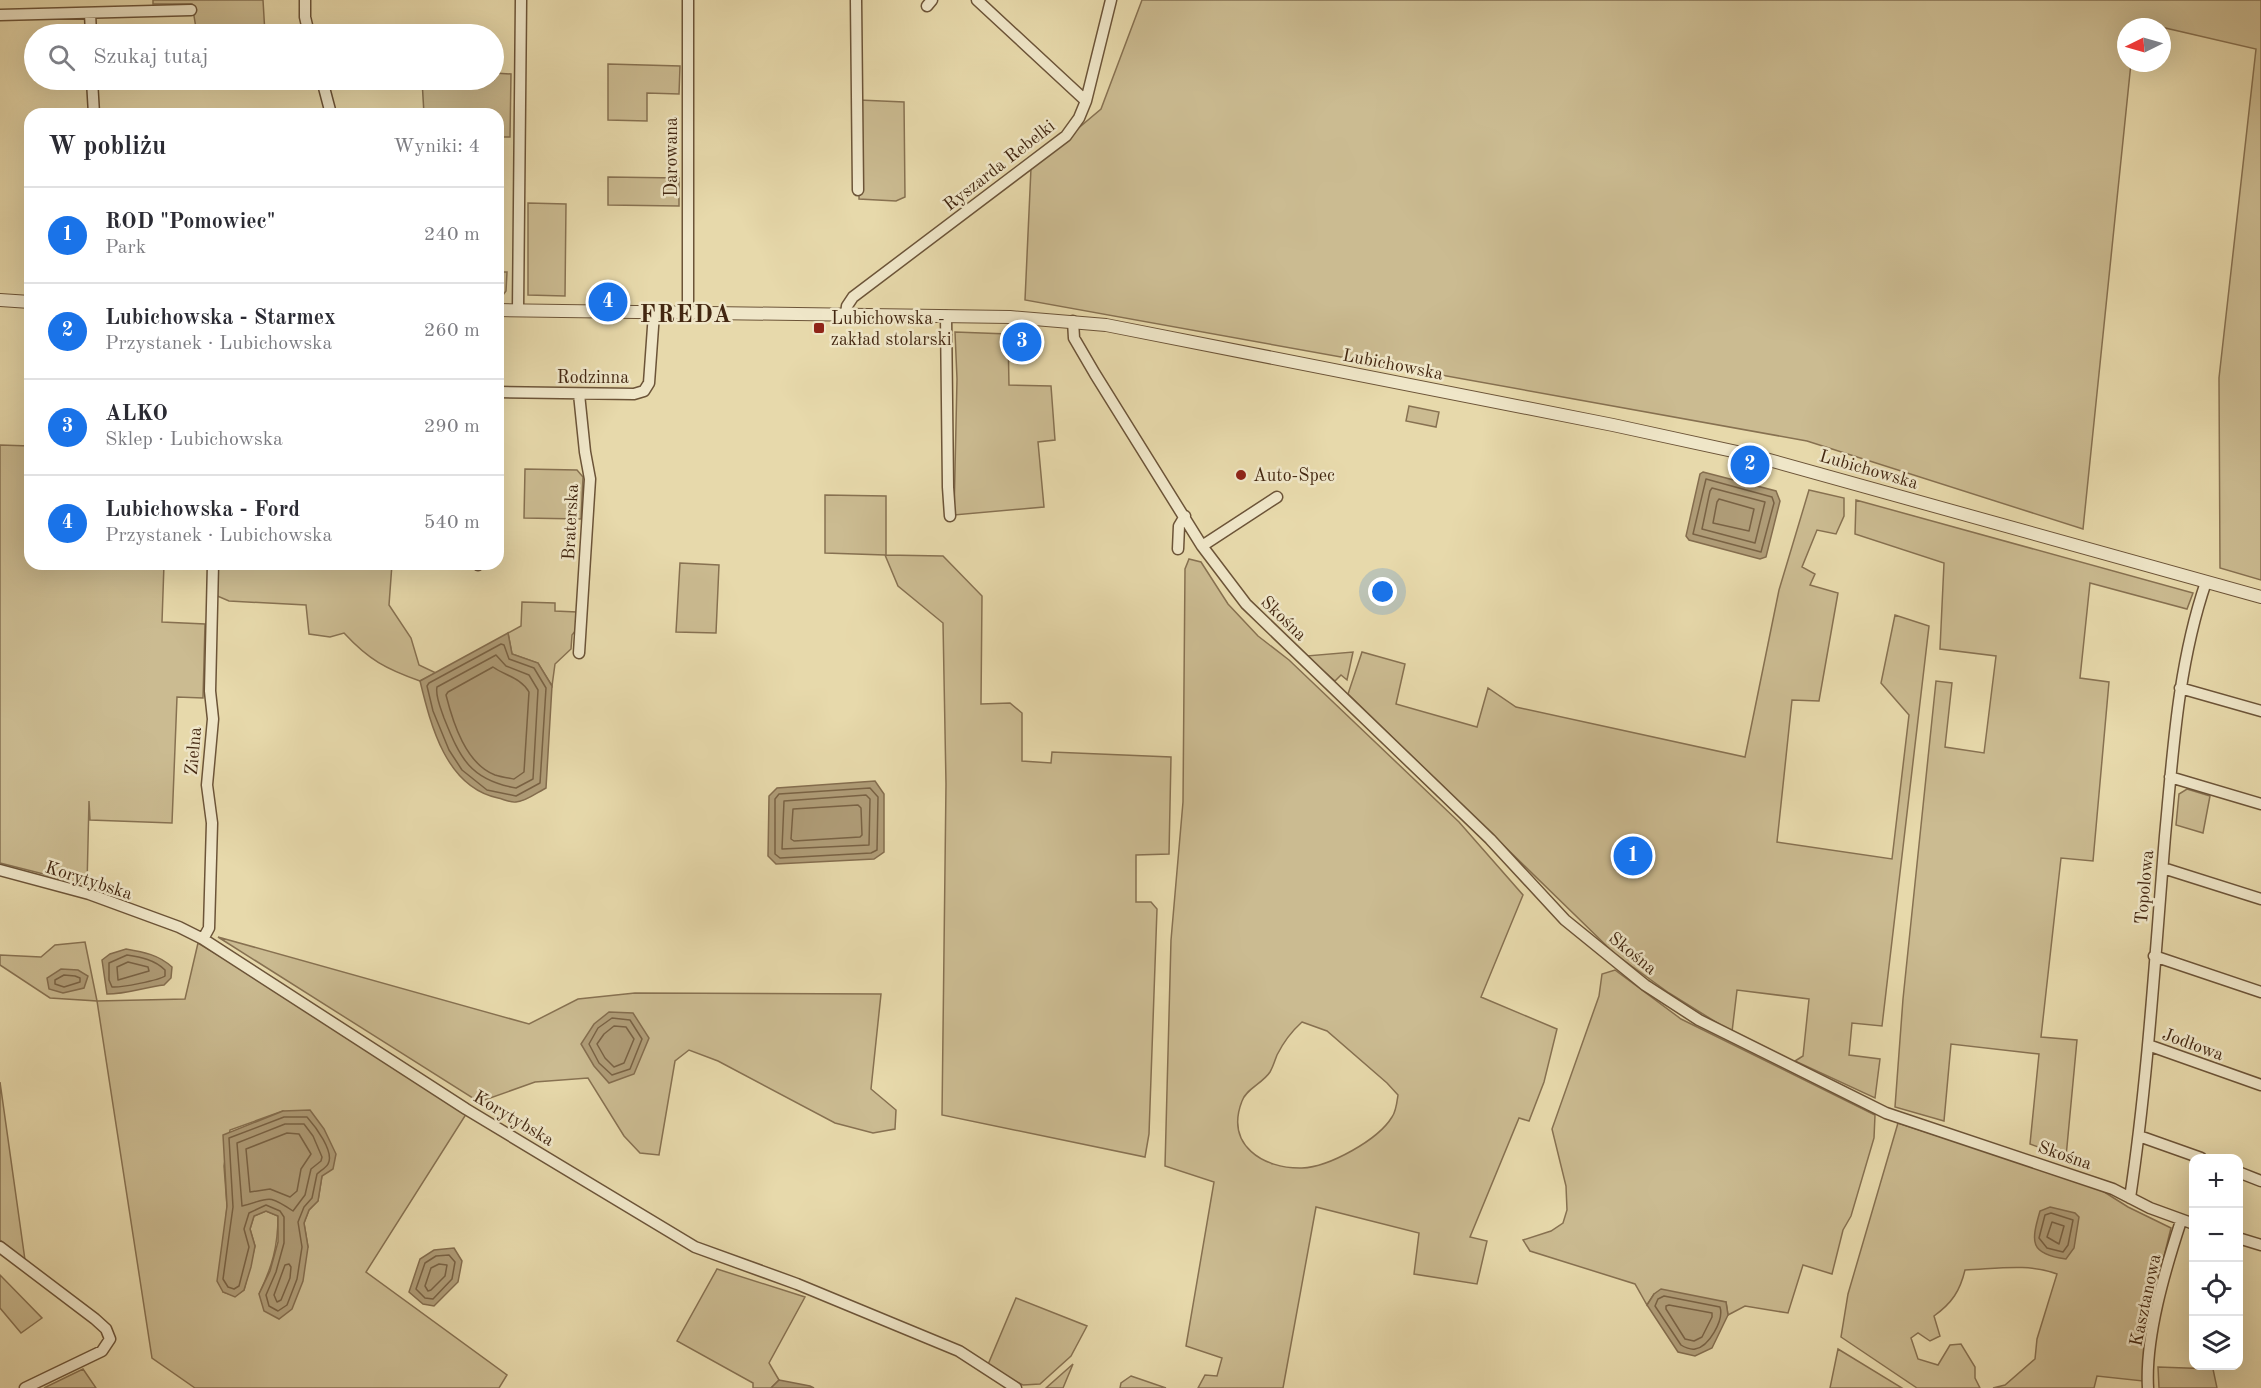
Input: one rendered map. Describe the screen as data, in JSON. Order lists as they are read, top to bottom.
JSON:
{
  "streets": {
    "street": [
      "Darowana",
      "Ryszarda Rebelki",
      "Lubichowska",
      "Rodzinna",
      "Braterska",
      "Skośna",
      "Zielna",
      "Korytybska",
      "Topolowa",
      "Jodłowa",
      "Kasztanowa"
    ]
  },
  "crossings": [
    ["Darowana", "Lubichowska"],
    ["Ryszarda Rebelki", "Lubichowska"],
    ["Lubichowska", "Rodzinna"],
    ["Lubichowska", "Skośna"],
    ["Lubichowska", "Topolowa"],
    ["Rodzinna", "Braterska"],
    ["Skośna", "Topolowa"],
    ["Skośna", "Kasztanowa"],
    ["Zielna", "Korytybska"],
    ["Topolowa", "Jodłowa"]
  ],
  "districts": ["FREDA"],
  "places": {
    "transit": ["Lubichowska - zakład stolarski"],
    "other": ["Auto-Spec"]
  },
  "north": "left",
  "page": {
    "search": "Szukaj tutaj",
    "heading": ["W pobliżu", "Wyniki: 4"],
    "list": [
      {
        "mark": "1",
        "name": "ROD \"Pomowiec\"",
        "note": "Park",
        "value": "240 m"
      },
      {
        "mark": "2",
        "name": "Lubichowska - Starmex",
        "note": "Przystanek · Lubichowska",
        "value": "260 m"
      },
      {
        "mark": "3",
        "name": "ALKO",
        "note": "Sklep · Lubichowska",
        "value": "290 m"
      },
      {
        "mark": "4",
        "name": "Lubichowska - Ford",
        "note": "Przystanek · Lubichowska",
        "value": "540 m"
      }
    ],
    "pins": [
      "4",
      "3",
      "2",
      "1"
    ],
    "map_buttons": ["+", "−"]
  }
}
